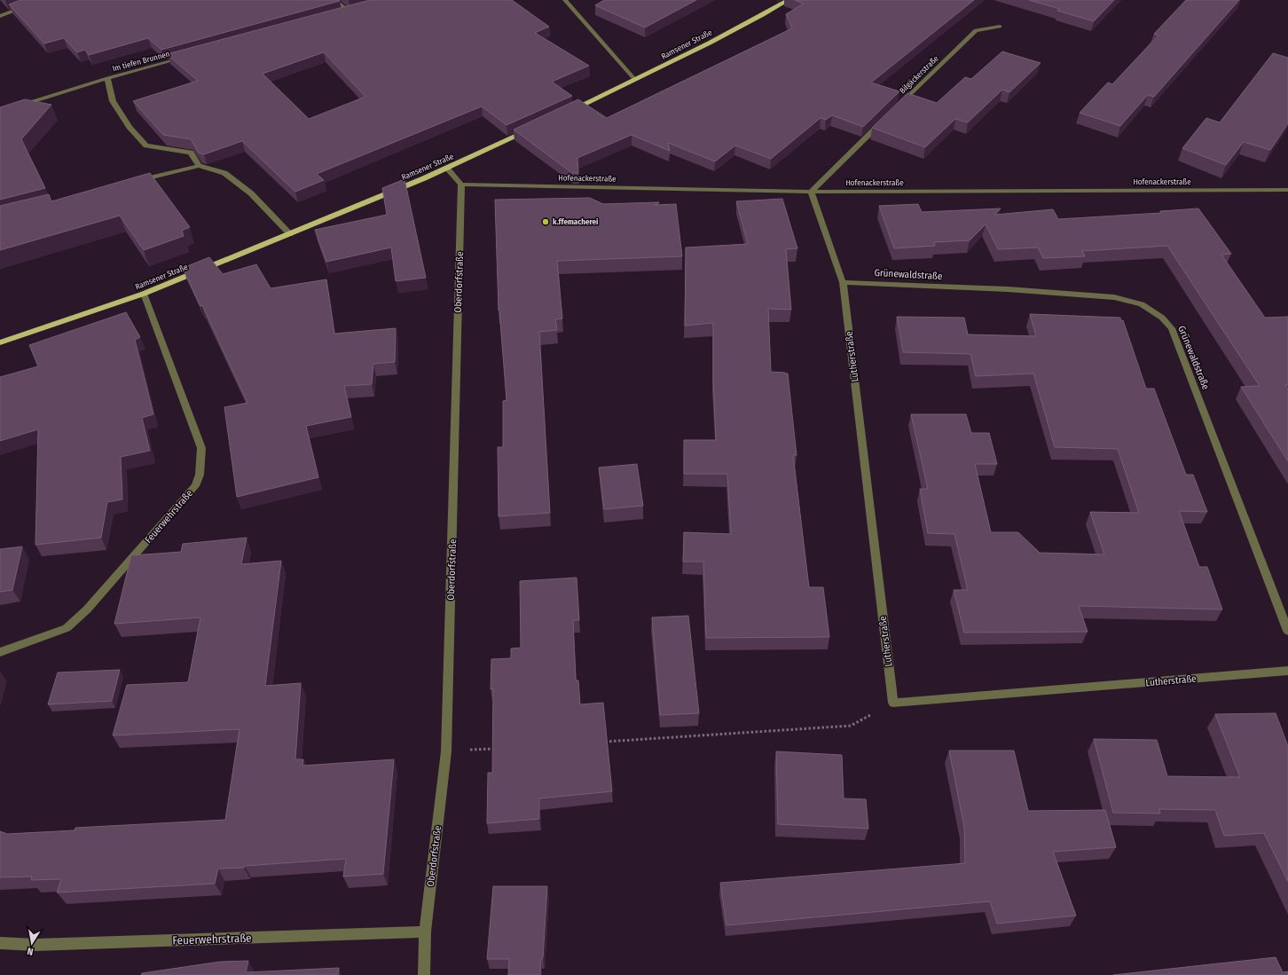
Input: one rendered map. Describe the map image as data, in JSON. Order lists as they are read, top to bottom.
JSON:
{
  "streets": {
    "main road": ["Ramsener Straße"],
    "street": [
      "Im tiefen Brunnen",
      "Bilgäckerstraße",
      "Hofenackerstraße",
      "Grünewaldstraße",
      "Oberdorfstraße",
      "Lutherstraße",
      "Feuerwehrstraße"
    ]
  },
  "crossings": [
    ["Ramsener Straße", "Feuerwehrstraße"],
    ["Hofenackerstraße", "Oberdorfstraße"],
    ["Hofenackerstraße", "Lutherstraße"],
    ["Grünewaldstraße", "Lutherstraße"],
    ["Oberdorfstraße", "Feuerwehrstraße"]
  ],
  "places": ["k.ffemacherei"],
  "north": "bottom"
}
